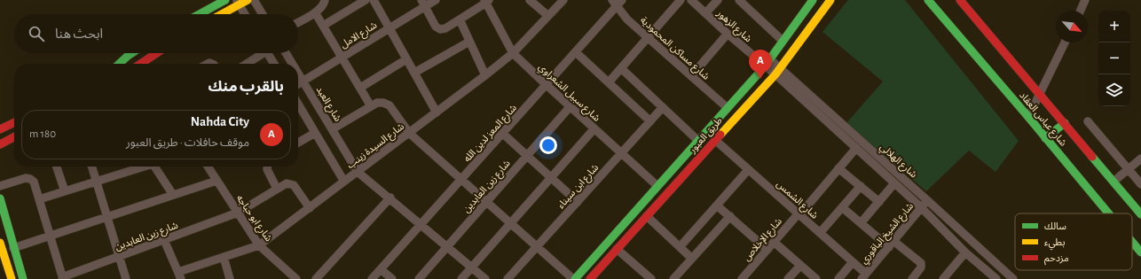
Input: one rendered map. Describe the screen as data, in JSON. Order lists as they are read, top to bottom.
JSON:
{
  "streets": {
    "street": [
      "شارع الزهور",
      "شارع الامل",
      "شارع مساكن المحمودية",
      "شارع سبيل الشعراوي",
      "شارع العبد",
      "شارع عباس العقاد",
      "شارع المعز لدين الله",
      "طريق العبور",
      "شارع السيدة زينب",
      "شارع الهلالي",
      "شارع زين العابدين",
      "شارع ابن سيناء",
      "شارع الشمس",
      "شارع ابو حباجه",
      "شارع الشيخ الباقوري",
      "شارع الإخلاص"
    ]
  },
  "crossings": [
    ["شارع الزهور", "طريق العبور"],
    ["شارع الزهور", "شارع الهلالي"],
    ["شارع الامل", "شارع العبد"],
    ["شارع مساكن المحمودية", "شارع المعز لدين الله"],
    ["شارع مساكن المحمودية", "طريق العبور"],
    ["شارع سبيل الشعراوي", "شارع المعز لدين الله"],
    ["شارع سبيل الشعراوي", "طريق العبور"],
    ["شارع سبيل الشعراوي", "شارع السيدة زينب"],
    ["شارع سبيل الشعراوي", "شارع زين العابدين"],
    ["شارع سبيل الشعراوي", "شارع ابن سيناء"],
    ["شارع العبد", "شارع المعز لدين الله"],
    ["شارع العبد", "شارع السيدة زينب"],
    ["شارع العبد", "شارع زين العابدين"],
    ["طريق العبور", "شارع الهلالي"],
    ["طريق العبور", "شارع الشمس"],
    ["شارع السيدة زينب", "شارع ابو حباجه"],
    ["شارع الهلالي", "شارع الشيخ الباقوري"],
    ["شارع الهلالي", "شارع الإخلاص"],
    ["شارع زين العابدين", "شارع ابو حباجه"],
    ["شارع الشمس", "شارع الشيخ الباقوري"],
    ["شارع الشمس", "شارع الإخلاص"]
  ],
  "legend": ["سالك", "بطيء", "مزدحم"],
  "north": "bottom right",
  "page": {
    "map_buttons": ["+", "−"],
    "search": "ابحث هنا",
    "pins": "A",
    "heading": "بالقرب منك",
    "list": [
      {
        "mark": "A",
        "name": "Nahda City",
        "note": "موقف حافلات · طريق العبور",
        "value": "180 m"
      }
    ]
  }
}
